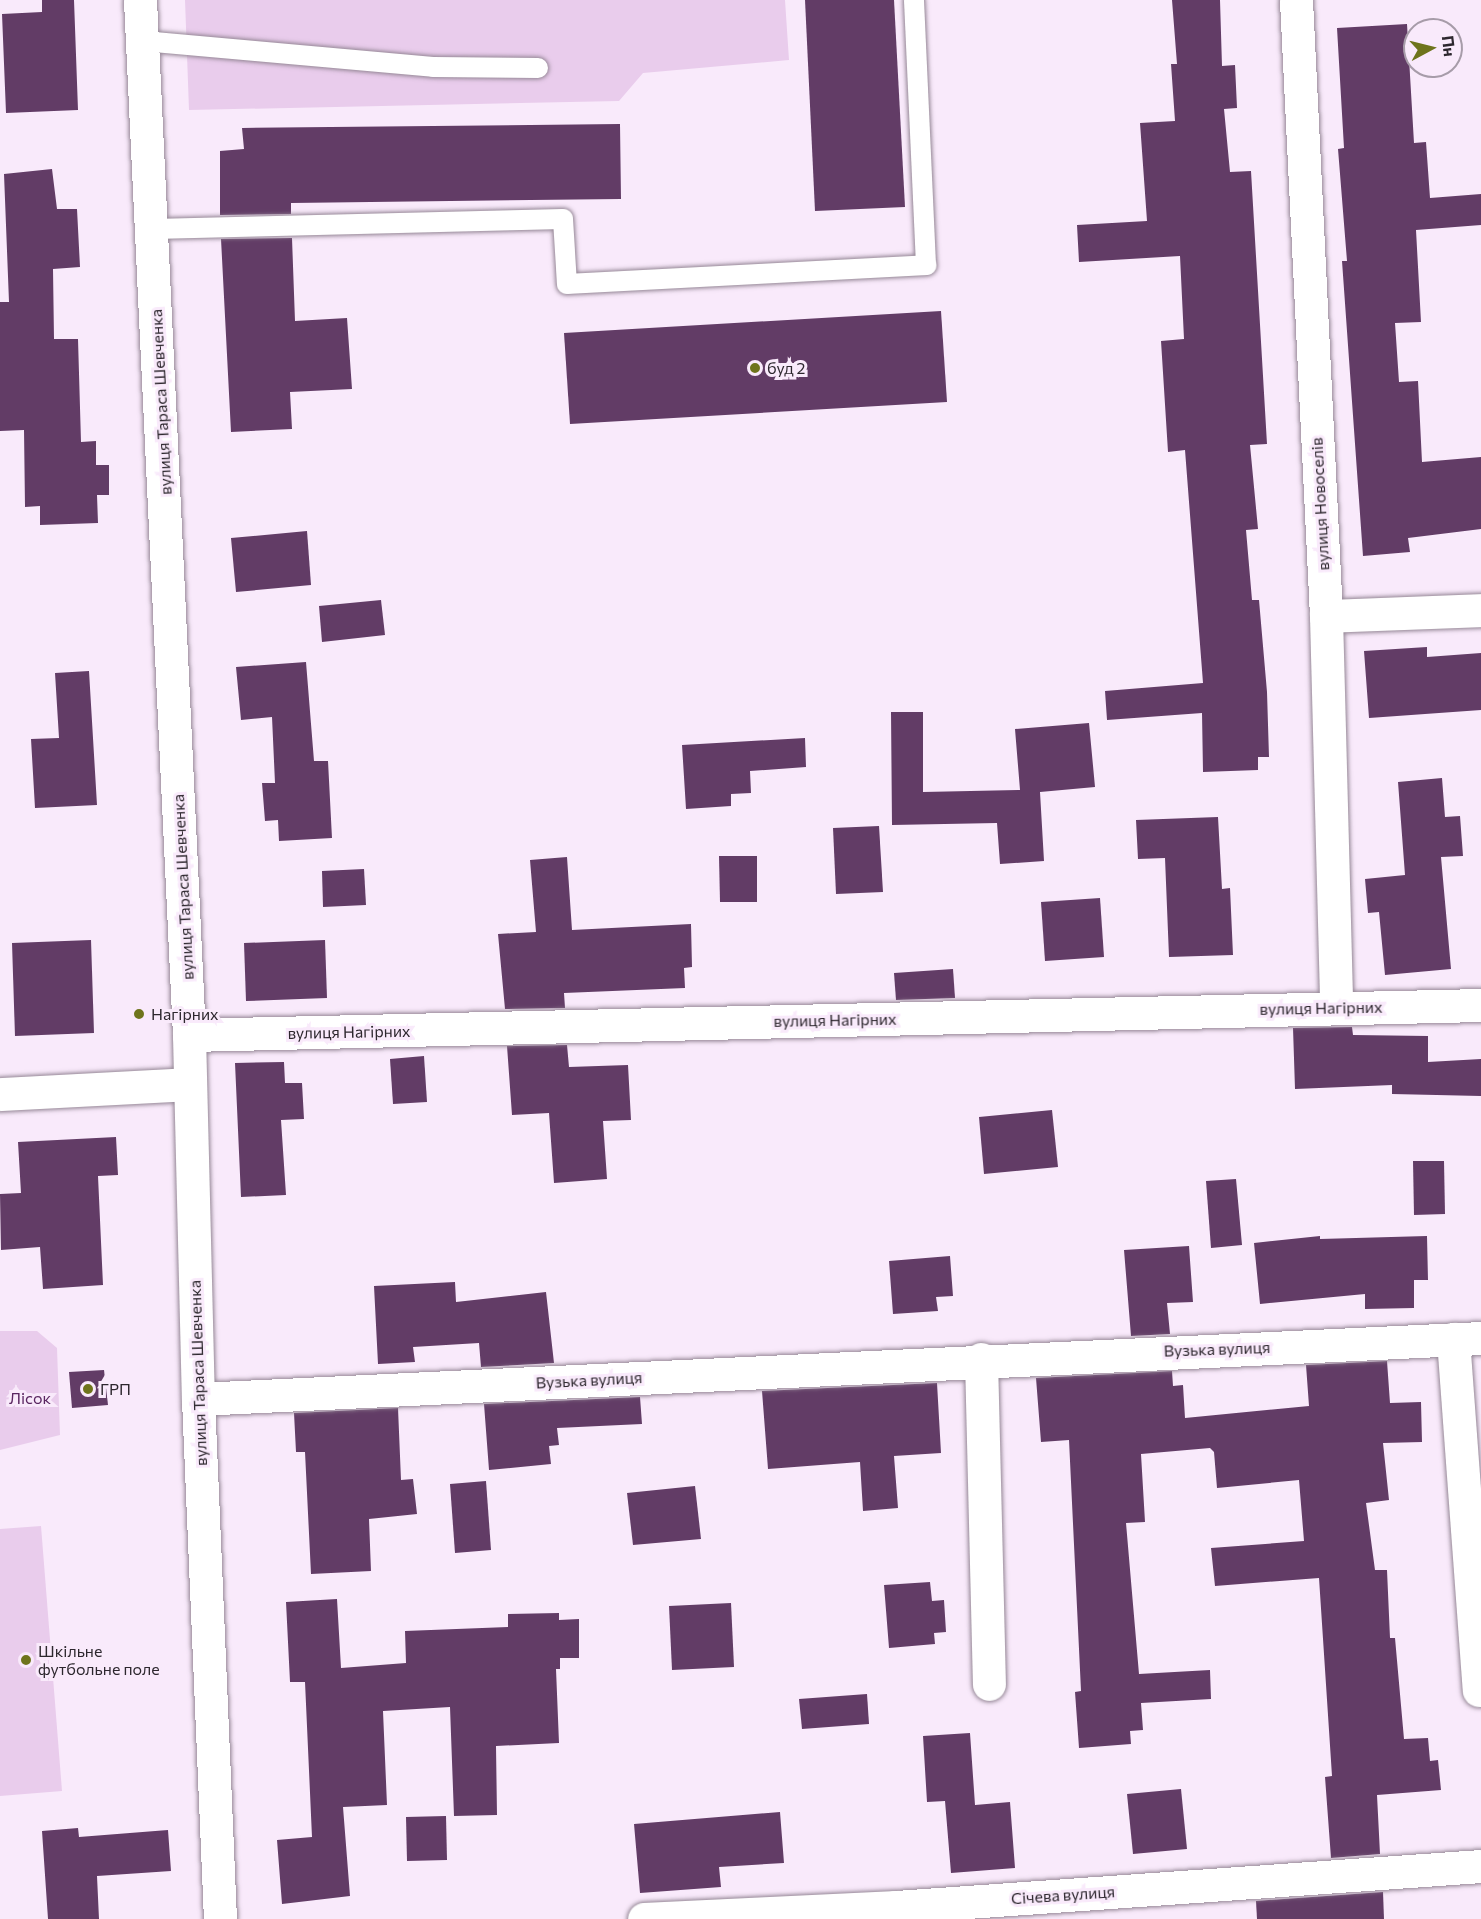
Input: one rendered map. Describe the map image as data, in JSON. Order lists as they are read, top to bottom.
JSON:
{
  "streets": {
    "street": [
      "вулиця Тараса Шевченка",
      "вулиця Новоселів",
      "вулиця Нагірних",
      "Вузька вулиця",
      "Січева вулиця"
    ]
  },
  "crossings": [
    ["вулиця Тараса Шевченка", "вулиця Нагірних"],
    ["вулиця Тараса Шевченка", "Вузька вулиця"],
    ["вулиця Новоселів", "вулиця Нагірних"]
  ],
  "parks": ["Лісок"],
  "places": [
    "буд 2",
    "Нагірних",
    "ГРП",
    "Шкільне футбольне поле"
  ],
  "north": "right"
}
